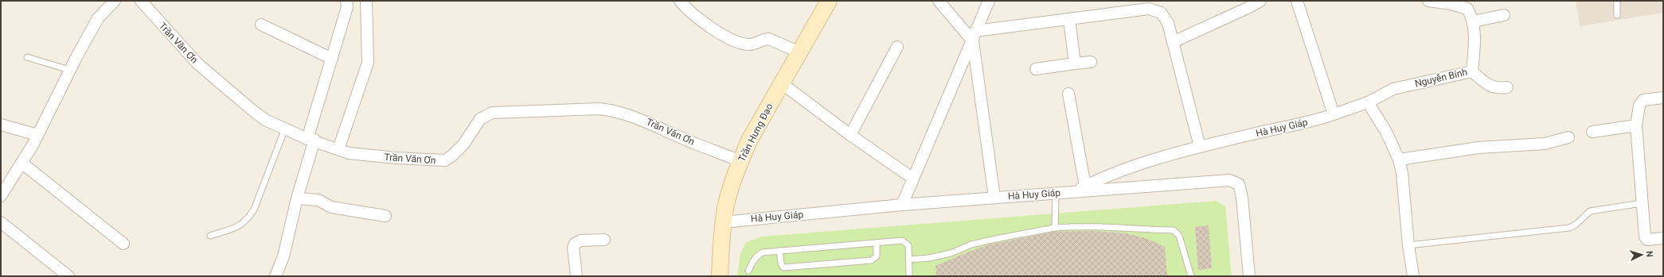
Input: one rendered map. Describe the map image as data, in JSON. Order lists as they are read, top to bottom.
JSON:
{
  "streets": {
    "main road": ["Trần Hưng Đạo"],
    "street": ["Trần Văn Ơn", "Nguyễn Bính", "Hà Huy Giáp"]
  },
  "crossings": [
    ["Trần Văn Ơn", "Trần Hưng Đạo"],
    ["Nguyễn Bính", "Hà Huy Giáp"],
    ["Hà Huy Giáp", "Trần Hưng Đạo"]
  ],
  "north": "right"
}
